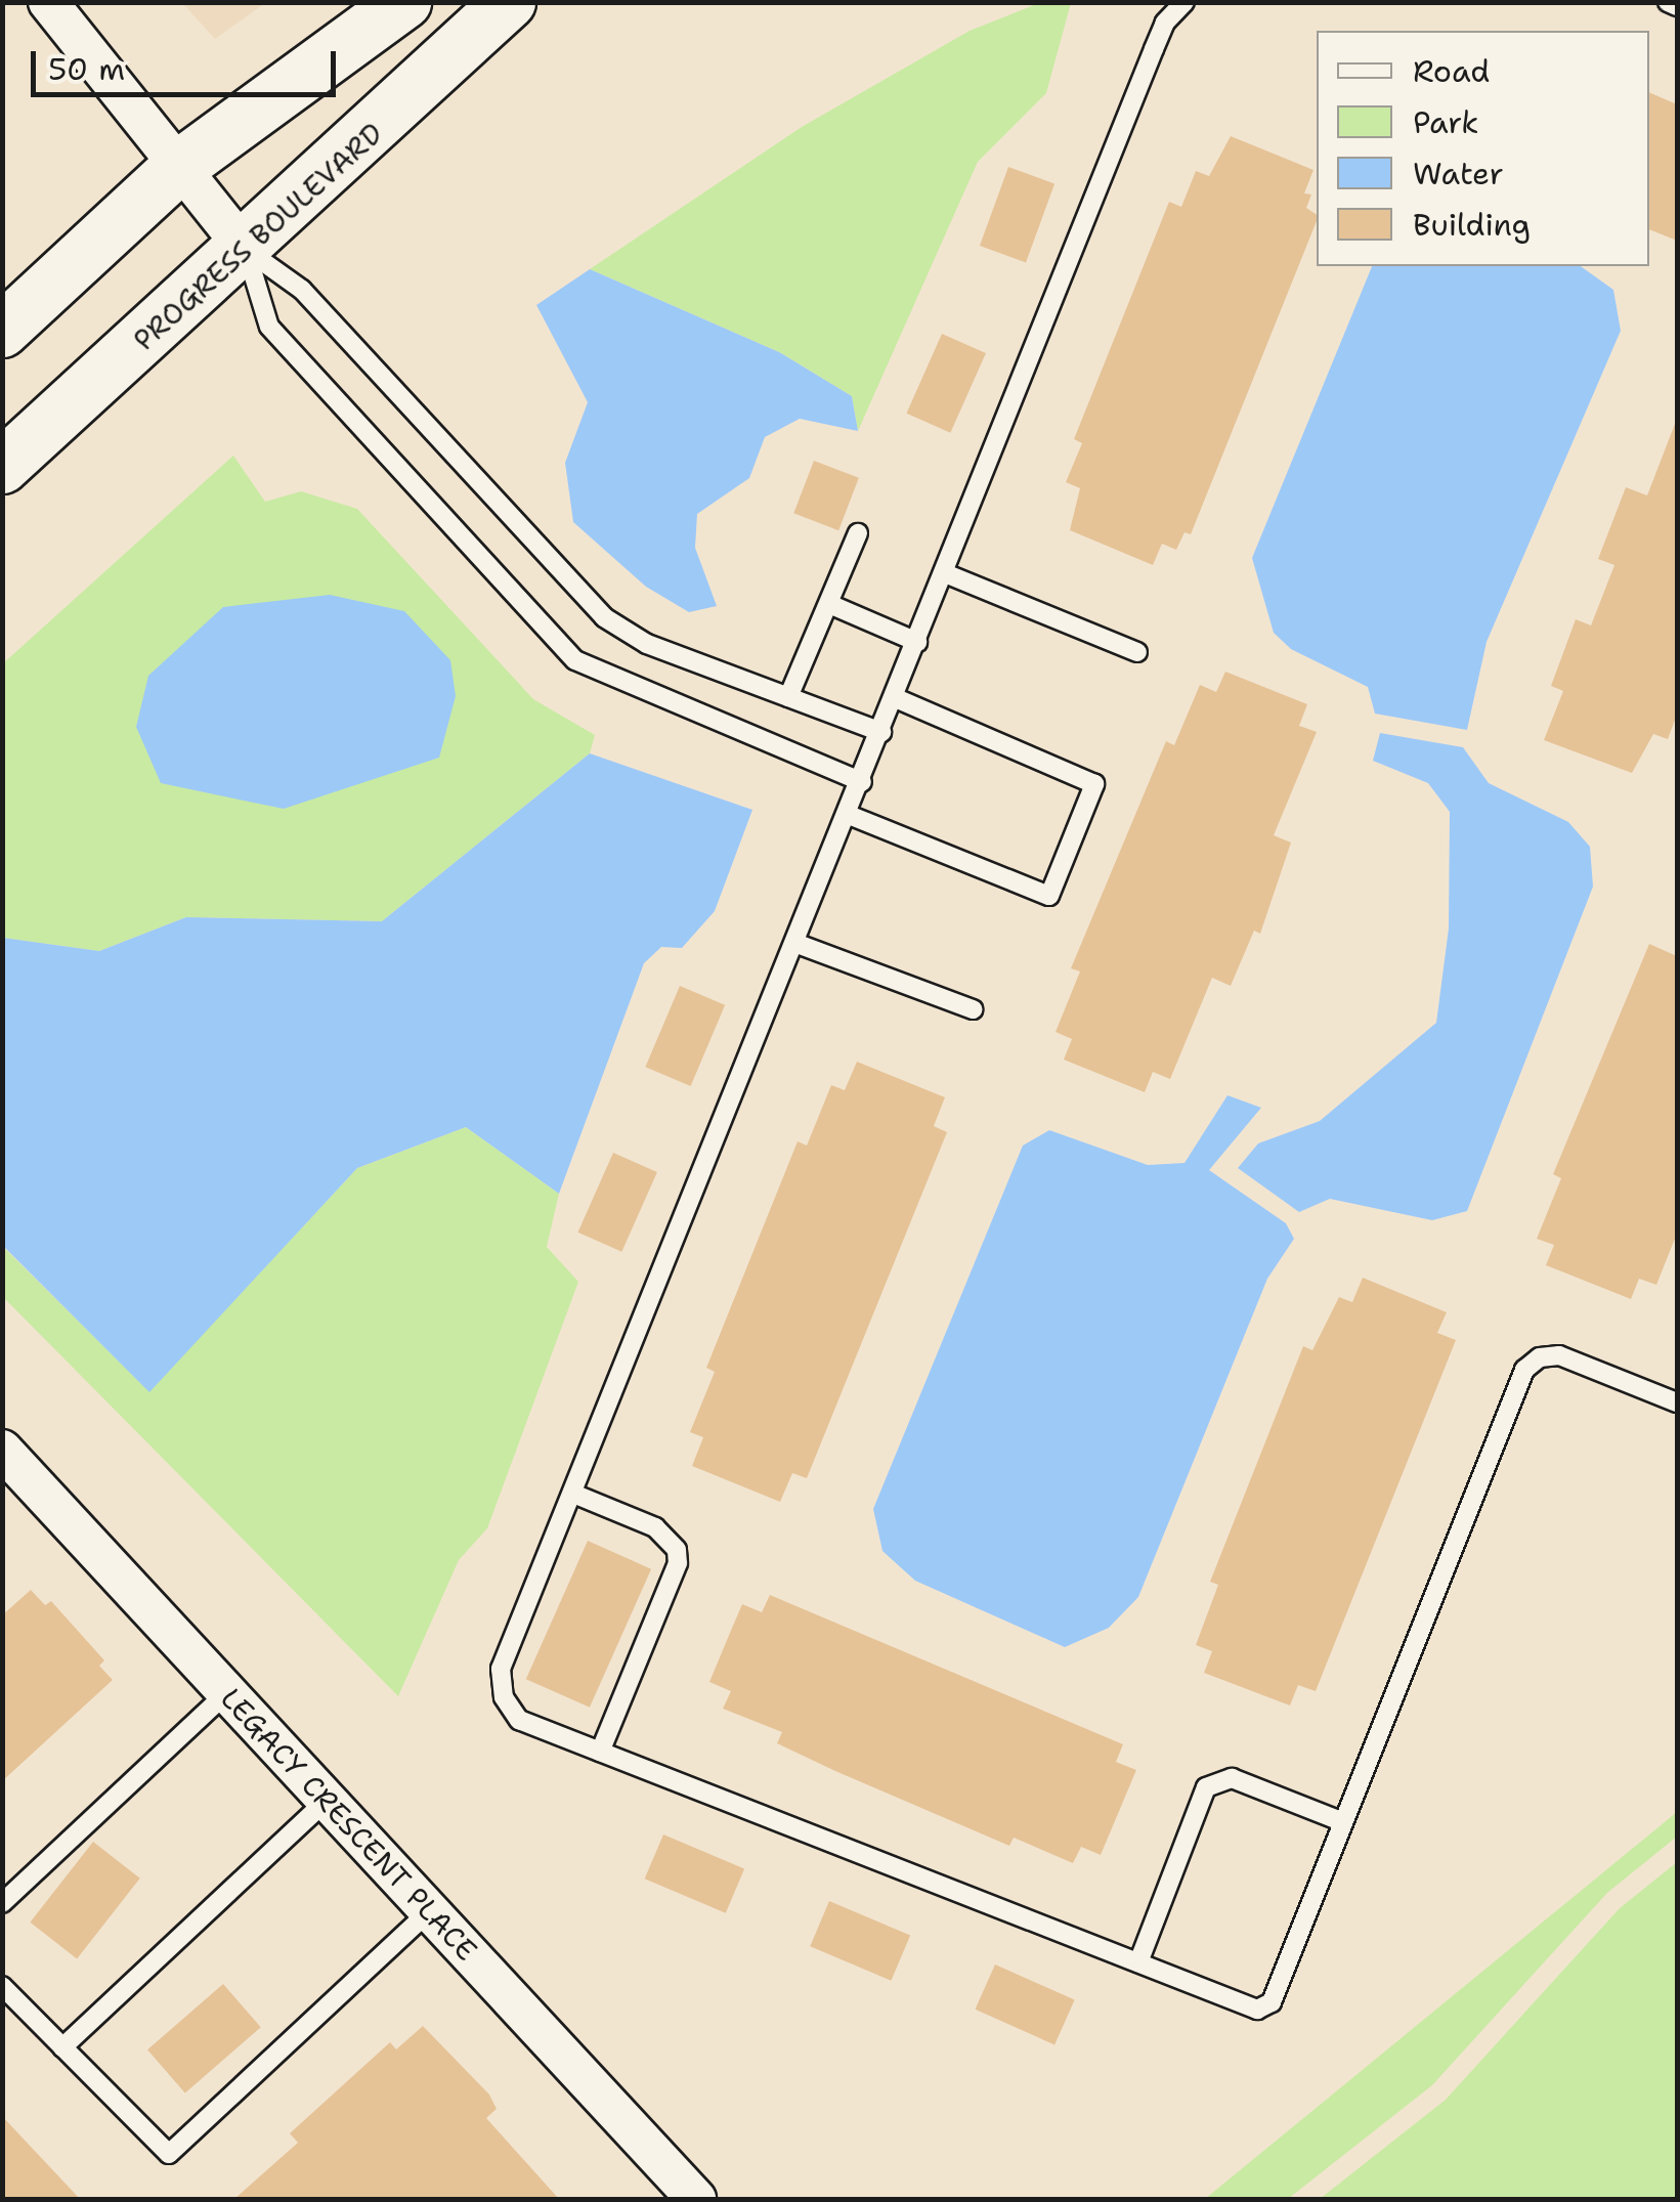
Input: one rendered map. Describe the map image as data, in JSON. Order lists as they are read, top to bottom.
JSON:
{
  "streets": {
    "main road": ["PROGRESS BOULEVARD"],
    "street": ["LEGACY CRESCENT PLACE"]
  },
  "legend": [
    "Road",
    "Park",
    "Water",
    "Building"
  ],
  "scale_bar": "50 m"
}
